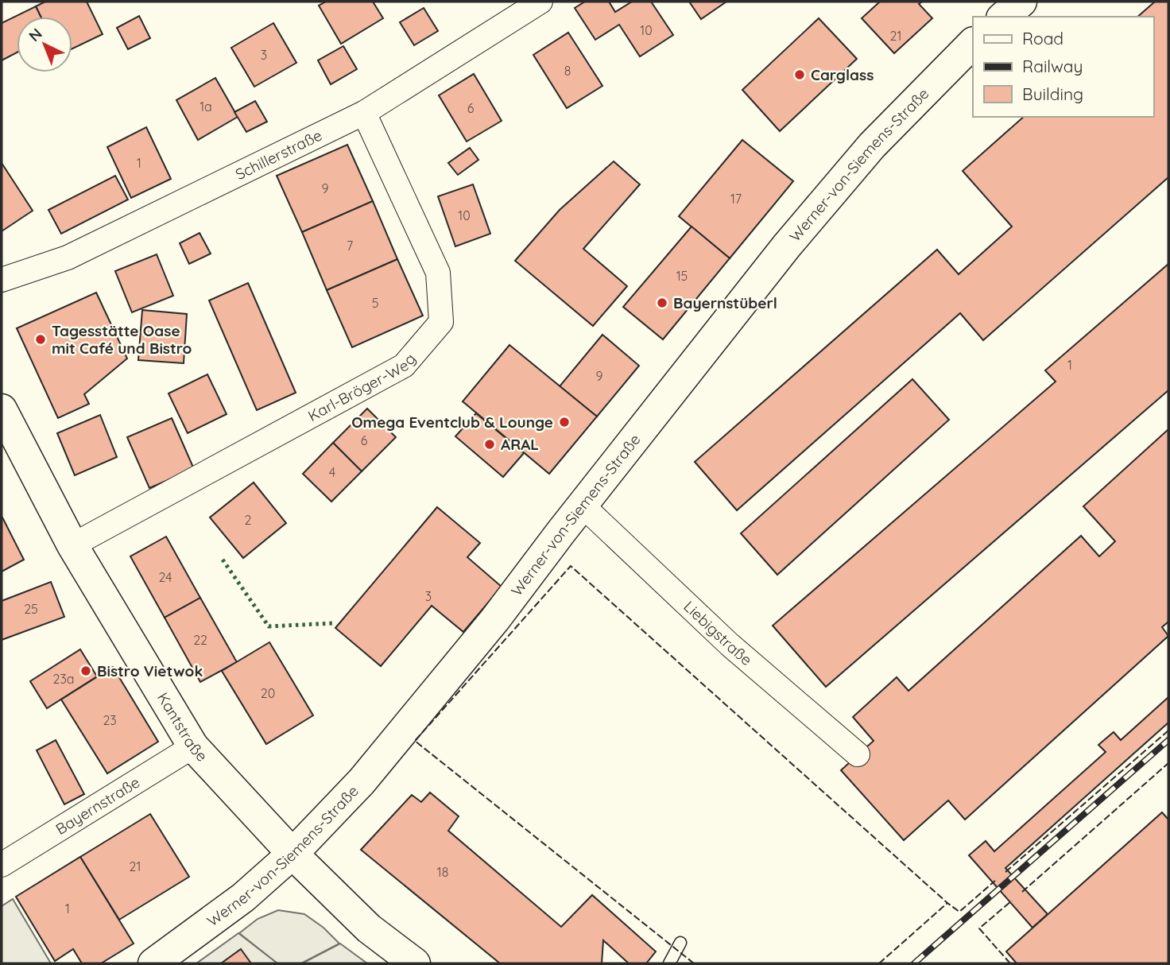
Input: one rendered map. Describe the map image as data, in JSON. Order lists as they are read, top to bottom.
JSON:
{
  "streets": {
    "street": [
      "Schillerstraße",
      "Werner-von-Siemens-Straße",
      "Karl-Bröger-Weg",
      "Liebigstraße",
      "Kantstraße",
      "Bayernstraße"
    ]
  },
  "crossings": [
    ["Schillerstraße", "Karl-Bröger-Weg"],
    ["Werner-von-Siemens-Straße", "Liebigstraße"],
    ["Werner-von-Siemens-Straße", "Kantstraße"],
    ["Karl-Bröger-Weg", "Kantstraße"],
    ["Kantstraße", "Bayernstraße"]
  ],
  "places": [
    "Carglass",
    "Bayernstüberl",
    "Tagesstätte Oase mit Café und Bistro",
    "Omega Eventclub & Lounge",
    "ARAL",
    "Bistro Vietwok"
  ],
  "house_numbers": [
    "10",
    "21",
    "3",
    "8",
    "1a",
    "6",
    "1",
    "9",
    "17",
    "10",
    "7",
    "15",
    "5",
    "1",
    "9",
    "6",
    "4",
    "2",
    "24",
    "3",
    "25",
    "22",
    "23a",
    "20",
    "23",
    "21",
    "18",
    "1"
  ],
  "legend": ["Road", "Railway", "Building"],
  "north": "top left"
}
